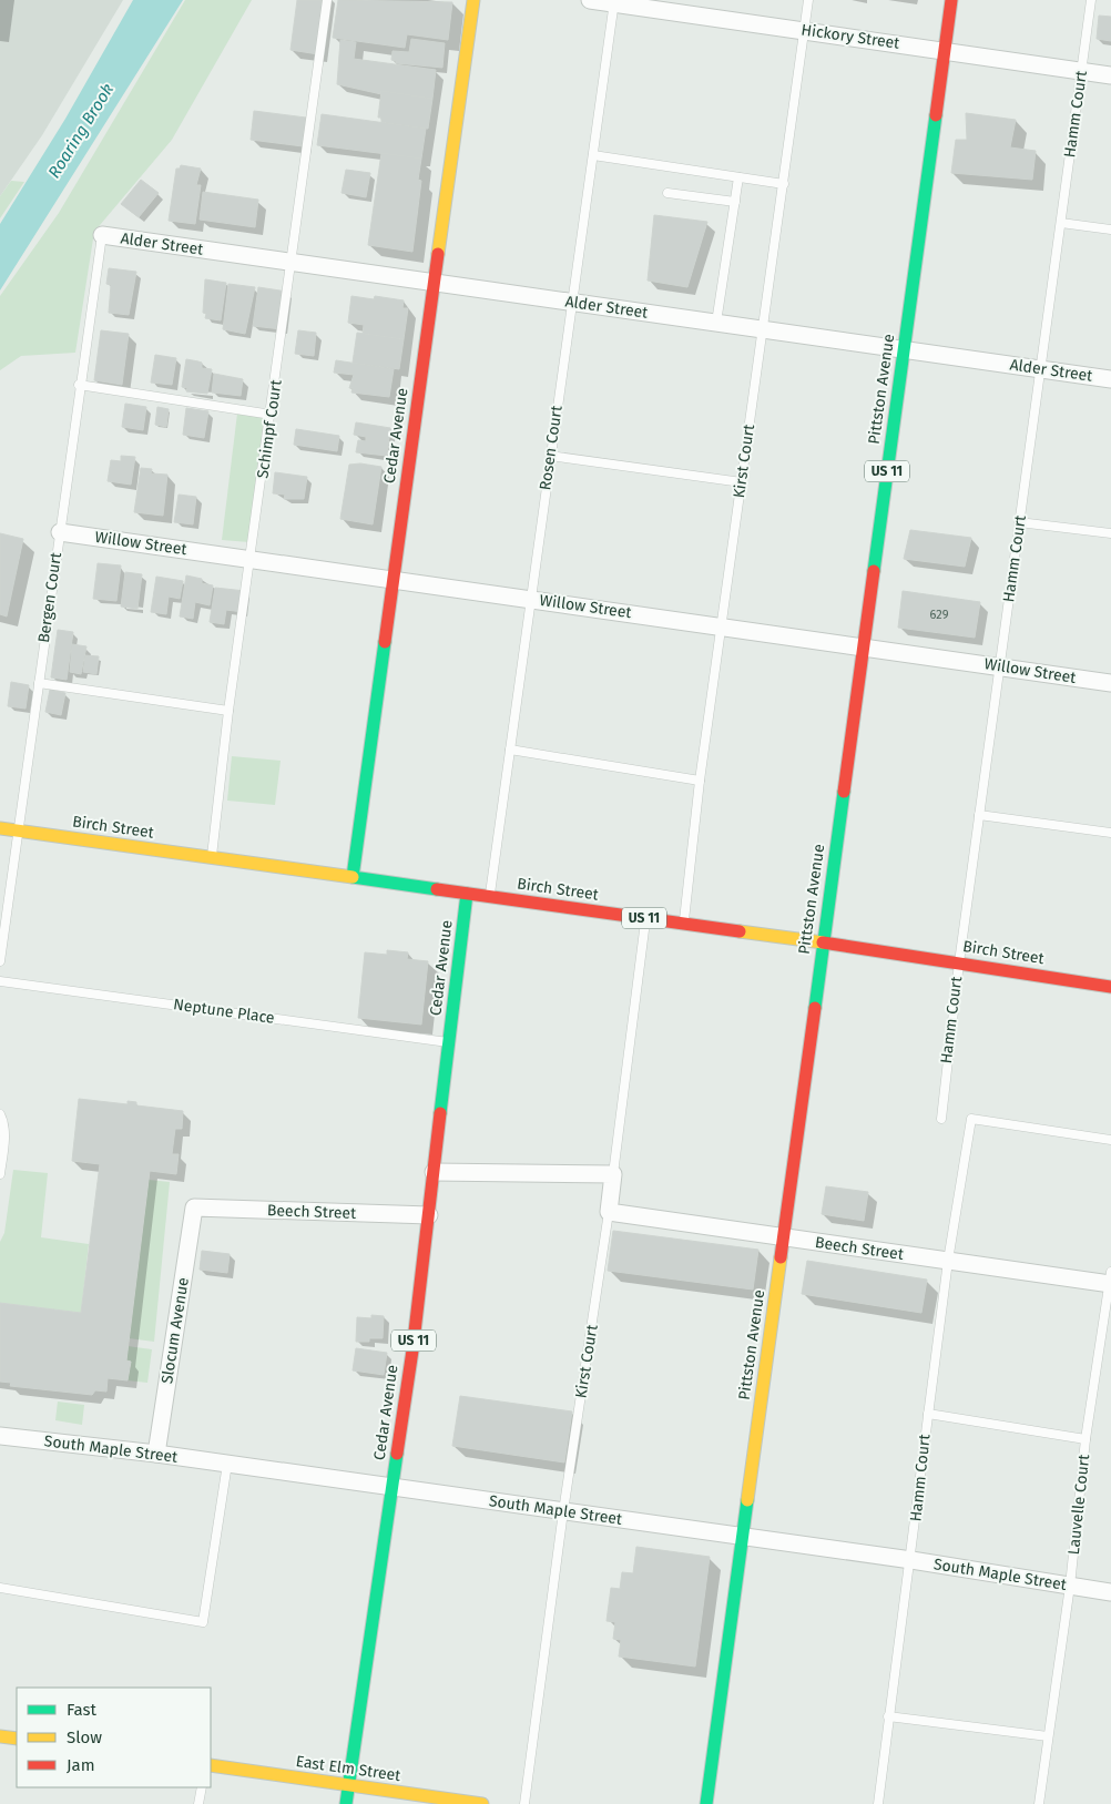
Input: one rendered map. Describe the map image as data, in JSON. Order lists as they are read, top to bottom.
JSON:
{
  "streets": {
    "main road": [
      "Pittston Avenue",
      "Cedar Avenue",
      "US 11",
      "Birch Street",
      "East Elm Street"
    ],
    "street": [
      "Hickory Street",
      "Alder Street",
      "Kirst Court",
      "Willow Street",
      "Beech Street",
      "Slocum Avenue",
      "South Maple Street"
    ],
    "lane": [
      "Hamm Court",
      "Schimpf Court",
      "Rosen Court",
      "Bergen Court",
      "Neptune Place",
      "Lauvelle Court"
    ]
  },
  "crossings": [
    ["Hickory Street", "Hamm Court"],
    ["Hickory Street", "Pittston Avenue"],
    ["Hickory Street", "Rosen Court"],
    ["Hickory Street", "Kirst Court"],
    ["Hamm Court", "Alder Street"],
    ["Hamm Court", "Willow Street"],
    ["Hamm Court", "Birch Street"],
    ["Hamm Court", "Beech Street"],
    ["Hamm Court", "South Maple Street"],
    ["Alder Street", "Pittston Avenue"],
    ["Alder Street", "Schimpf Court"],
    ["Alder Street", "Cedar Avenue"],
    ["Alder Street", "Rosen Court"],
    ["Alder Street", "Kirst Court"],
    ["Alder Street", "Bergen Court"],
    ["Pittston Avenue", "Willow Street"],
    ["Pittston Avenue", "Birch Street"],
    ["Pittston Avenue", "Beech Street"],
    ["Pittston Avenue", "South Maple Street"],
    ["Schimpf Court", "Willow Street"],
    ["Schimpf Court", "Birch Street"],
    ["Cedar Avenue", "Willow Street"],
    ["Cedar Avenue", "Birch Street"],
    ["Cedar Avenue", "Neptune Place"],
    ["Cedar Avenue", "Beech Street"],
    ["Cedar Avenue", "South Maple Street"],
    ["Cedar Avenue", "East Elm Street"],
    ["Rosen Court", "Willow Street"],
    ["Rosen Court", "Birch Street"],
    ["Kirst Court", "Willow Street"],
    ["Kirst Court", "Birch Street"],
    ["Kirst Court", "Beech Street"],
    ["Kirst Court", "South Maple Street"],
    ["Willow Street", "Bergen Court"],
    ["Bergen Court", "Birch Street"],
    ["Beech Street", "Slocum Avenue"],
    ["Beech Street", "Lauvelle Court"],
    ["Slocum Avenue", "South Maple Street"],
    ["South Maple Street", "Lauvelle Court"]
  ],
  "water": ["Roaring Brook"],
  "house_numbers": ["629"],
  "legend": ["Fast", "Slow", "Jam"]
}
